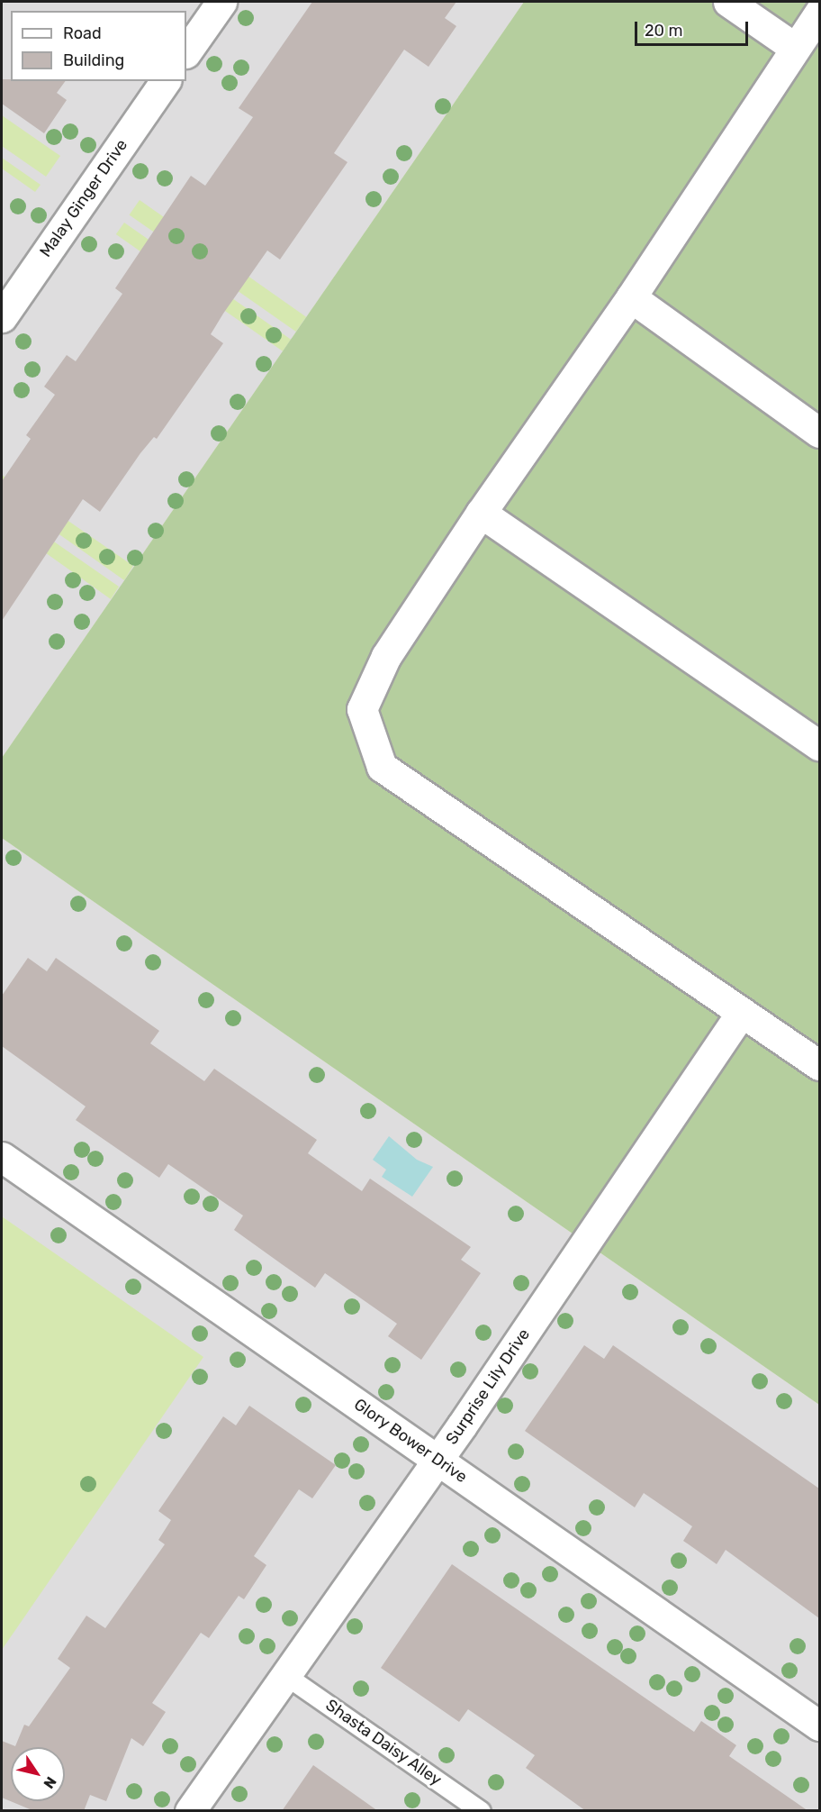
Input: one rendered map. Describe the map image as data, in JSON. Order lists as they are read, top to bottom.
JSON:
{
  "streets": {
    "street": ["Malay Ginger Drive", "Surprise Lily Drive", "Glory Bower Drive"],
    "lane": ["Shasta Daisy Alley"]
  },
  "crossings": [
    ["Surprise Lily Drive", "Glory Bower Drive"],
    ["Surprise Lily Drive", "Shasta Daisy Alley"]
  ],
  "legend": ["Road", "Building"],
  "scale_bar": "20 m",
  "north": "bottom right"
}
